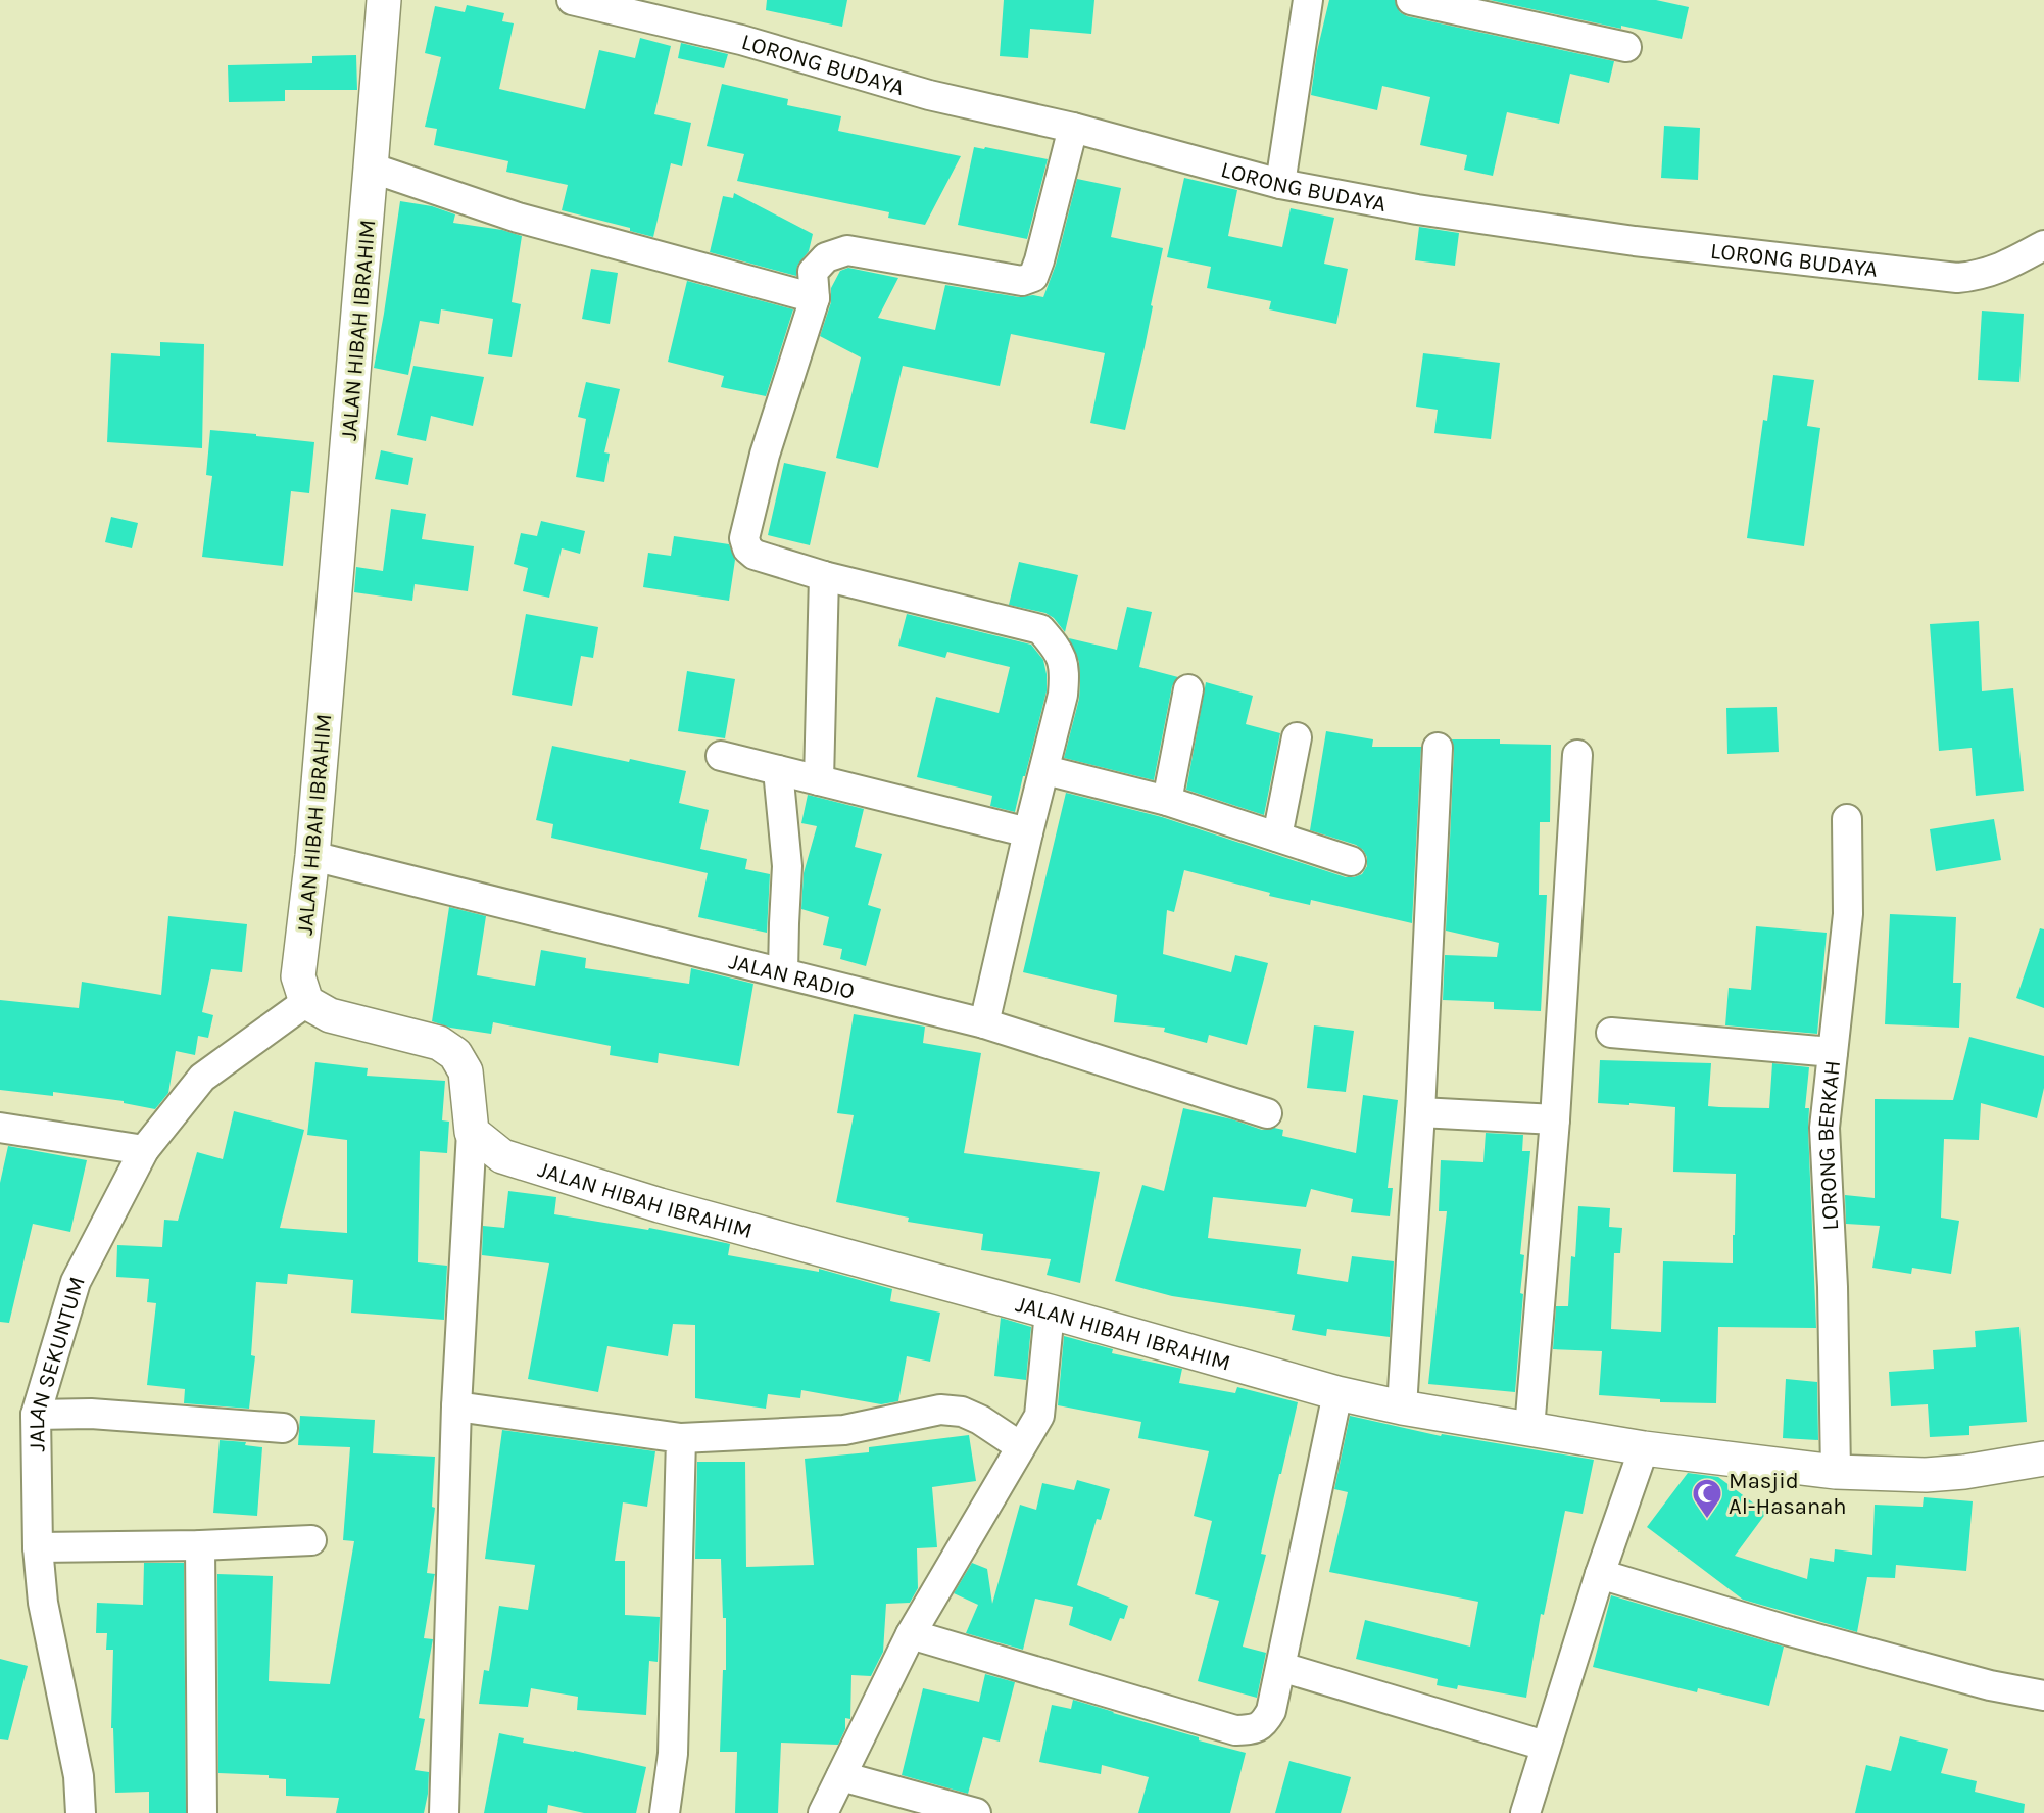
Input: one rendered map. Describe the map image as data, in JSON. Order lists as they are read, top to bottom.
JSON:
{
  "streets": {
    "street": [
      "LORONG BUDAYA",
      "JALAN HIBAH IBRAHIM",
      "JALAN RADIO",
      "LORONG BERKAH",
      "JALAN SEKUNTUM"
    ]
  },
  "crossings": [
    ["JALAN HIBAH IBRAHIM", "JALAN RADIO"],
    ["JALAN HIBAH IBRAHIM", "LORONG BERKAH"],
    ["JALAN HIBAH IBRAHIM", "JALAN SEKUNTUM"]
  ],
  "places": {
    "mosque": ["Masjid Al-Hasanah"]
  }
}
